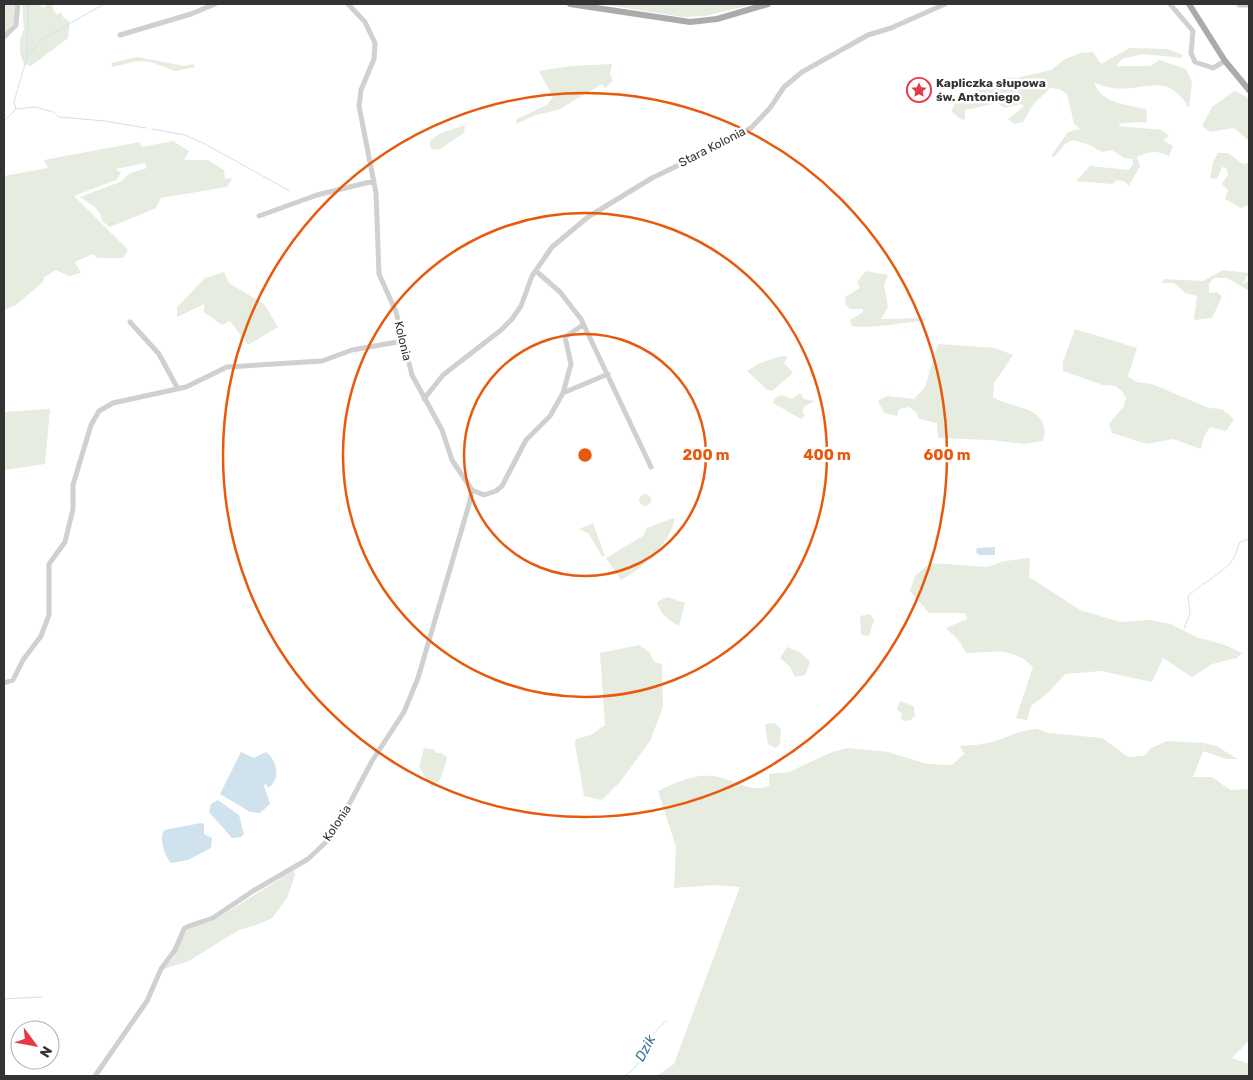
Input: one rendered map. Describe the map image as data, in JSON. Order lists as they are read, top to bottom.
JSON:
{
  "streets": {
    "street": ["Stara Kolonia", "Kolonia"]
  },
  "crossings": [
    ["Stara Kolonia", "Kolonia"]
  ],
  "water": ["Dzik"],
  "places": {
    "place": ["Kapliczka słupowa św. Antoniego"]
  },
  "north": "bottom right",
  "rings": ["200 m", "400 m", "600 m"]
}
